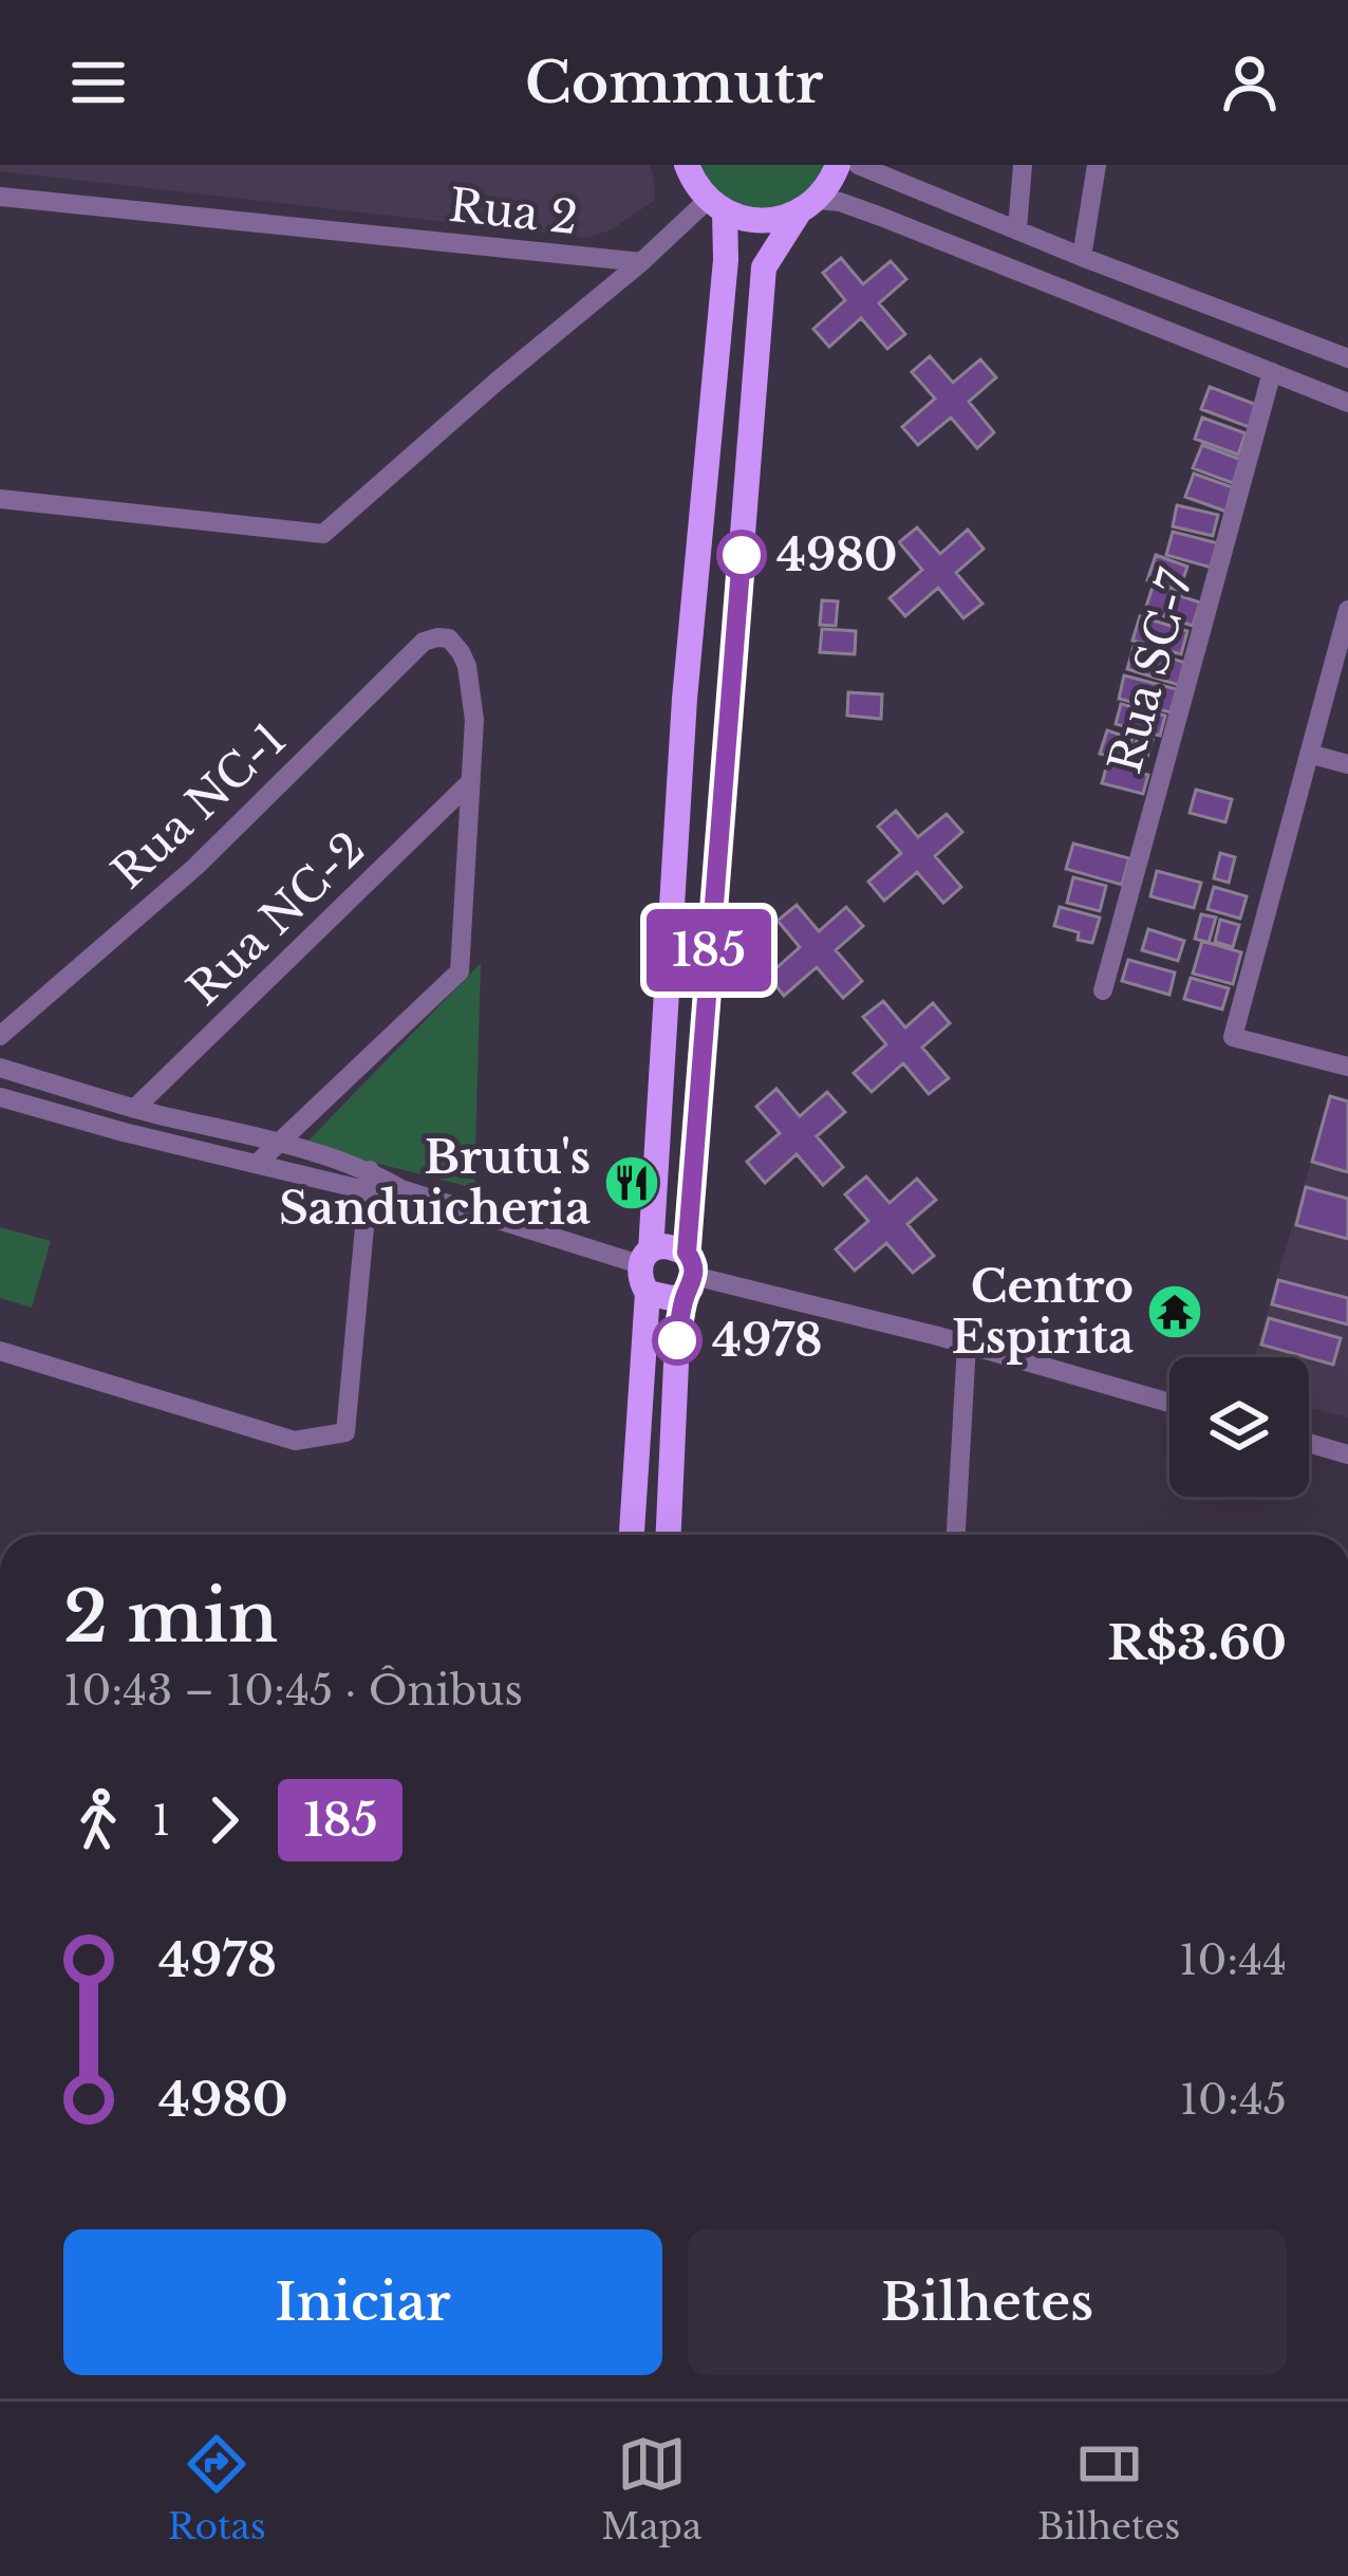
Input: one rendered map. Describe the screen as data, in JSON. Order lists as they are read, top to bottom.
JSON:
{
  "streets": {
    "street": [
      "Rua 2",
      "Rua SC-7",
      "Rua NC-1",
      "Rua NC-2"
    ]
  },
  "crossings": [
    ["Rua NC-1", "Rua NC-2"]
  ],
  "places": {
    "other": ["4980", "4978"],
    "restaurant": ["Brutu's Sanduicheria"],
    "temple": ["Centro Espirita"]
  },
  "lines": ["bus line 185"],
  "page": {
    "header": "Commutr",
    "on_map": "185",
    "heading": ["2 min", "10:43 – 10:45 · Ônibus", "R$3.60"],
    "legs": ["1", "185"],
    "list": [
      {
        "name": "4978",
        "value": "10:44"
      },
      {
        "name": "4980",
        "value": "10:45"
      }
    ],
    "buttons": ["Iniciar", "Bilhetes"],
    "tabs": ["Rotas", "Mapa", "Bilhetes"]
  }
}
